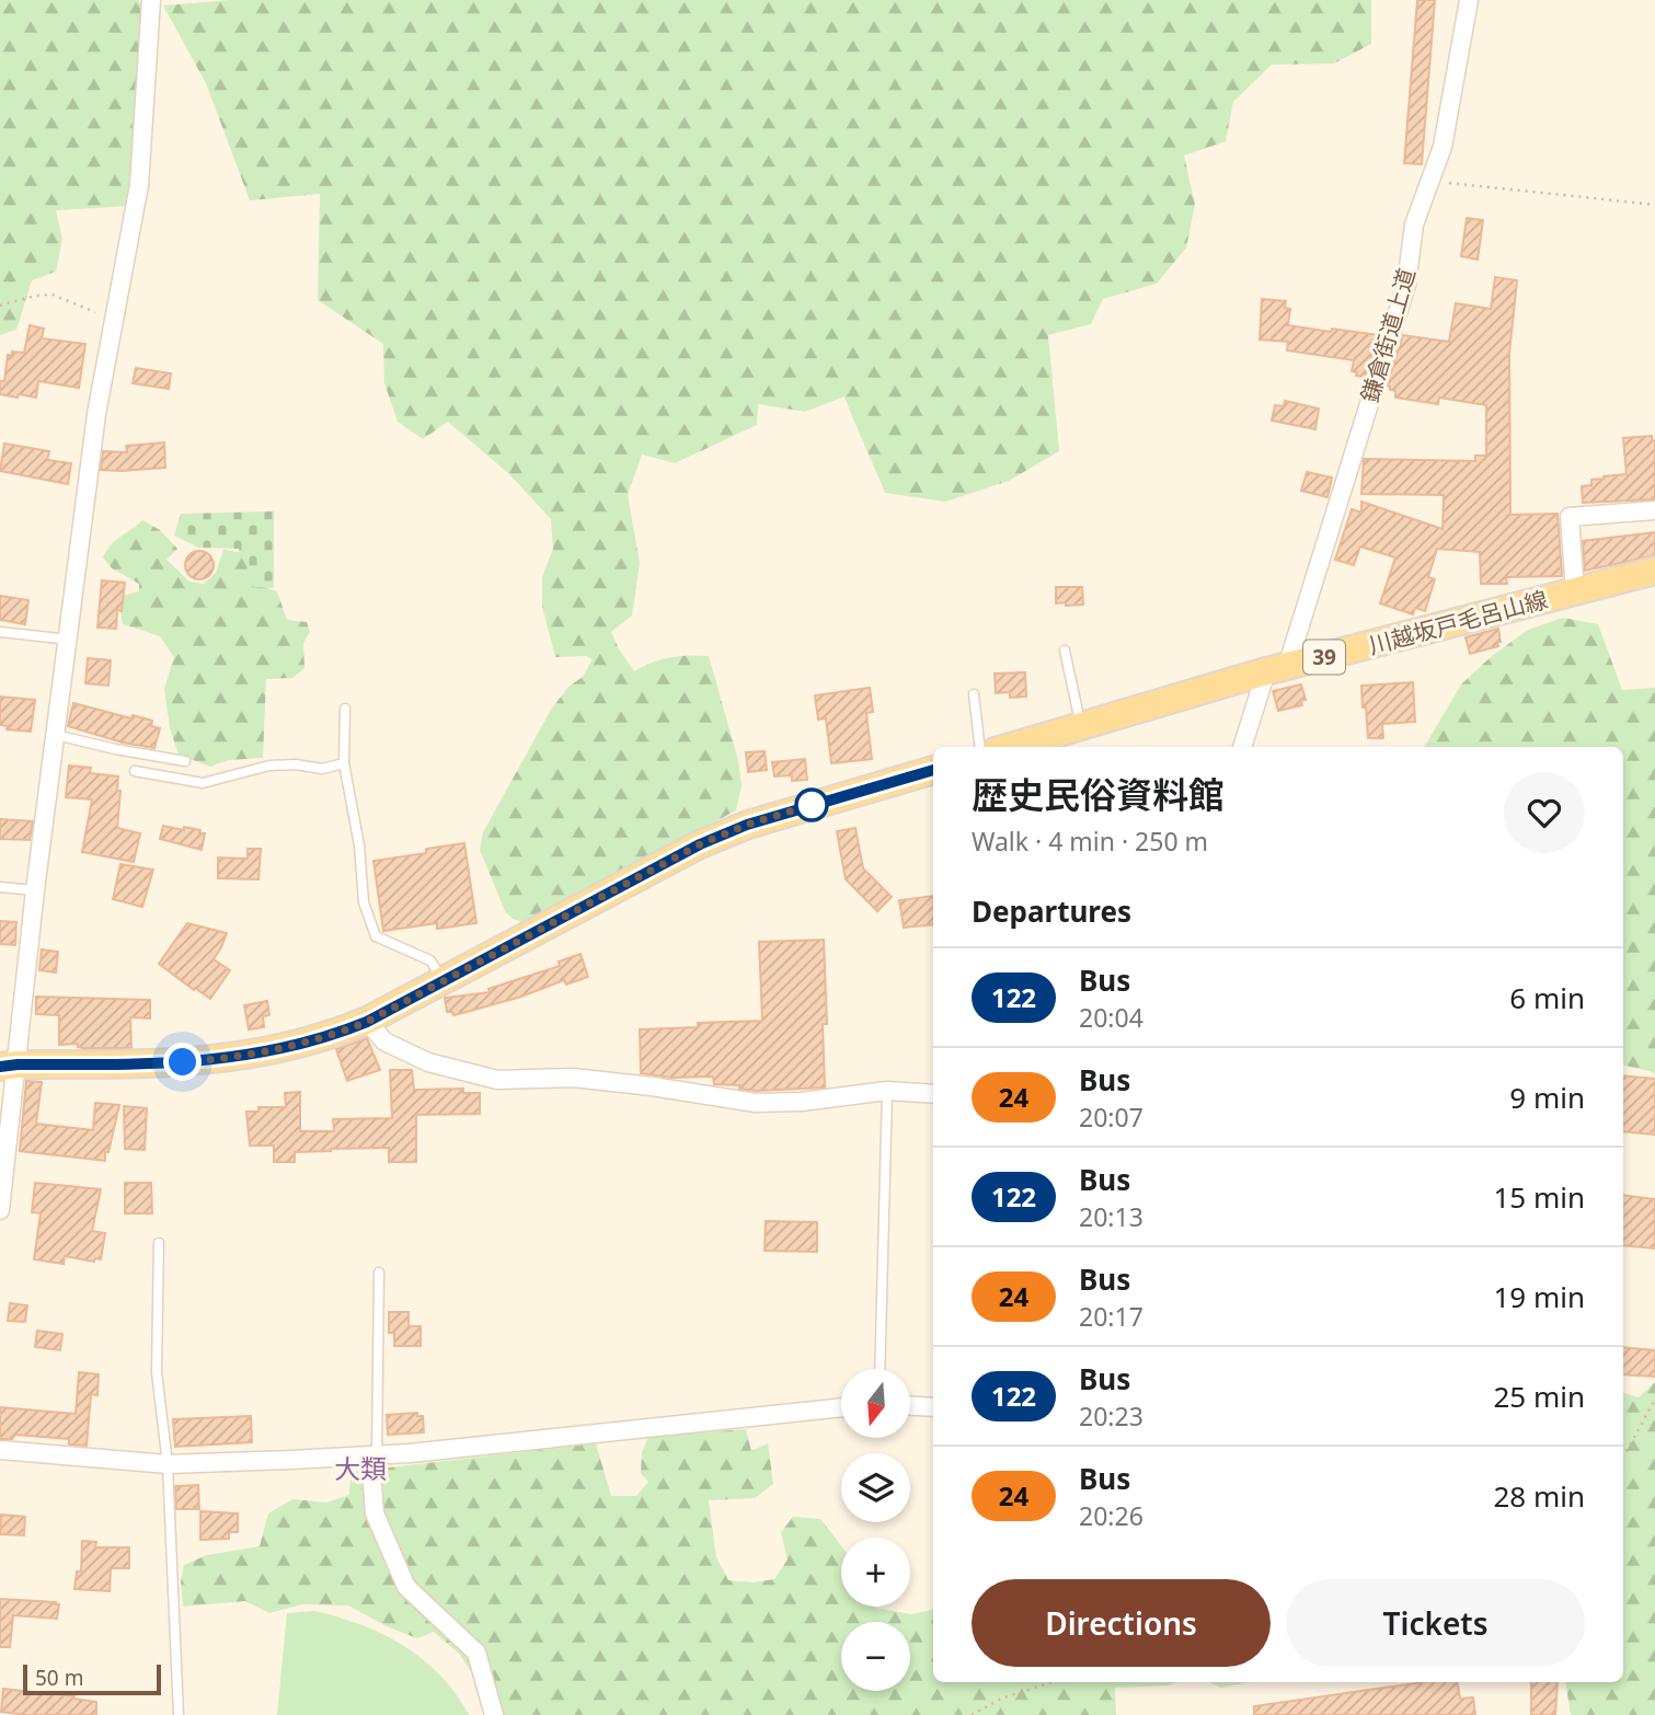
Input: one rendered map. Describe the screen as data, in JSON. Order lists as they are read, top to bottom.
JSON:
{
  "streets": {
    "main road": ["川越坂戸毛呂山線", "39"],
    "street": ["鎌倉街道上道"]
  },
  "crossings": [
    ["鎌倉街道上道", "川越坂戸毛呂山線"]
  ],
  "districts": ["大類"],
  "lines": ["bus line 122"],
  "scale_bar": "50 m",
  "north": "bottom",
  "page": {
    "heading": [
      ["歴史民俗資料館", "Walk · 4 min · 250 m"],
      "Departures"
    ],
    "list": [
      {
        "mark": "122",
        "name": "Bus",
        "note": "20:04",
        "value": "6 min"
      },
      {
        "mark": "24",
        "name": "Bus",
        "note": "20:07",
        "value": "9 min"
      },
      {
        "mark": "122",
        "name": "Bus",
        "note": "20:13",
        "value": "15 min"
      },
      {
        "mark": "24",
        "name": "Bus",
        "note": "20:17",
        "value": "19 min"
      },
      {
        "mark": "122",
        "name": "Bus",
        "note": "20:23",
        "value": "25 min"
      },
      {
        "mark": "24",
        "name": "Bus",
        "note": "20:26",
        "value": "28 min"
      }
    ],
    "map_buttons": ["+", "−"],
    "buttons": ["Directions", "Tickets"],
    "scale": "50 m"
  }
}
